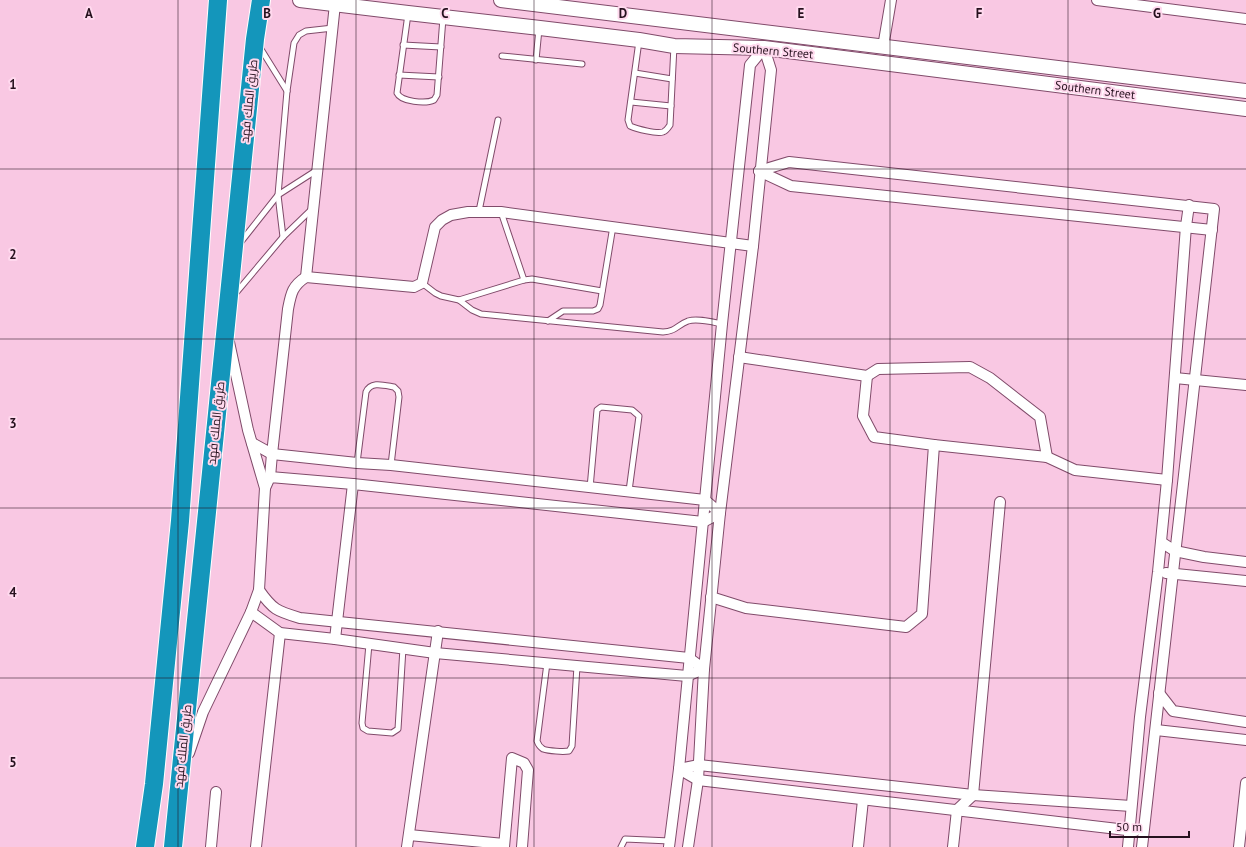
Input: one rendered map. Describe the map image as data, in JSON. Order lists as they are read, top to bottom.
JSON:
{
  "streets": {
    "highway": ["طريق الملك فهد"],
    "main road": ["Southern Street"]
  },
  "scale_bar": "50 m",
  "grid": {
    "columns": [
      "A",
      "B",
      "C",
      "D",
      "E",
      "F",
      "G"
    ],
    "rows": [
      "1",
      "2",
      "3",
      "4",
      "5"
    ]
  }
}
